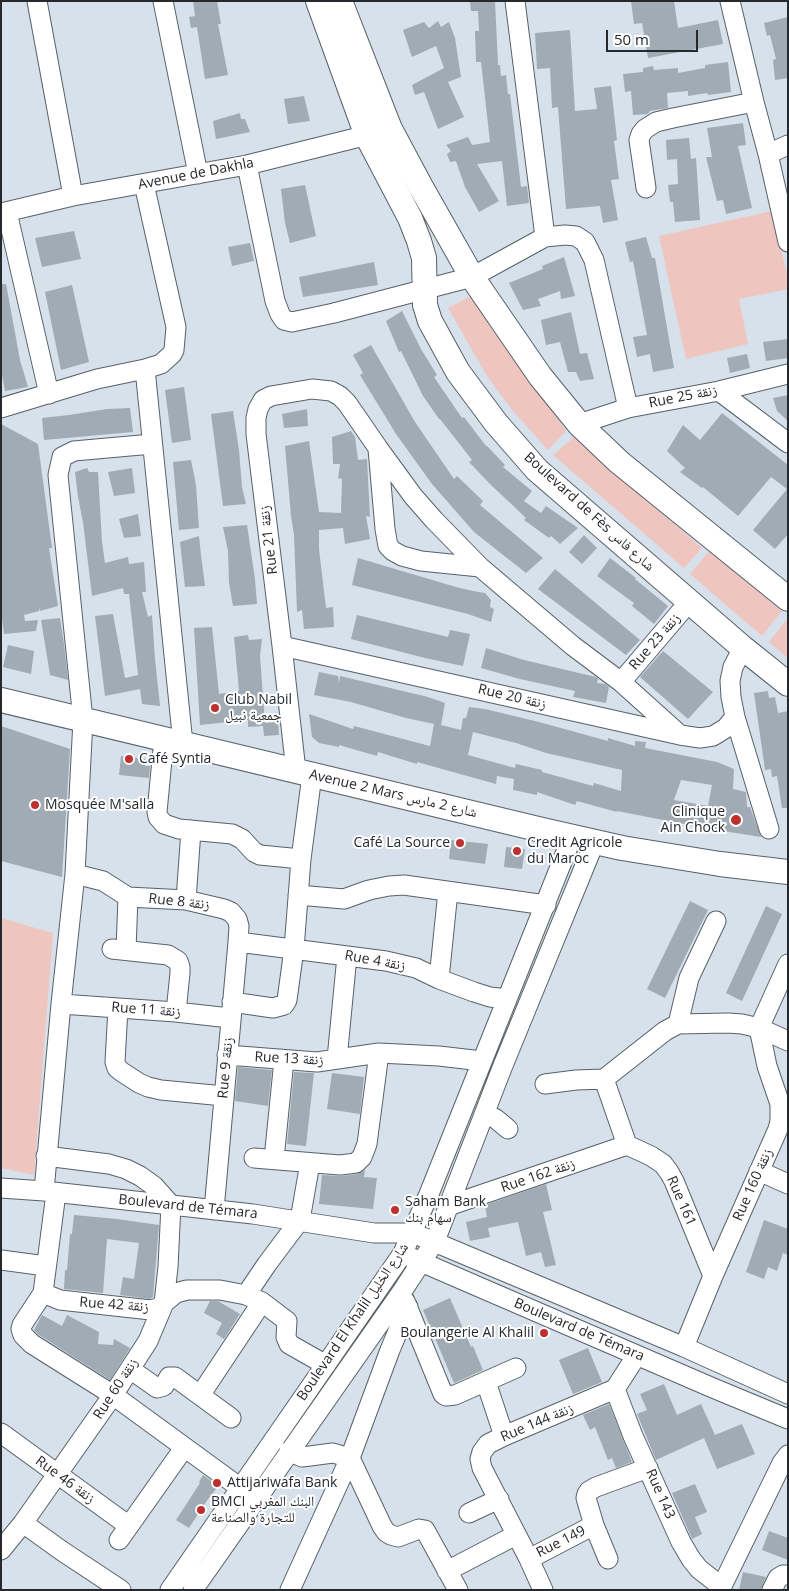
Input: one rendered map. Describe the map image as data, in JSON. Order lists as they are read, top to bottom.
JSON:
{
  "streets": {
    "main road": ["Boulevard de Fès شارع فاس", "Avenue 2 Mars شارع 2 مارس"],
    "street": [
      "Avenue de Dakhla",
      "Rue 25 زنقة",
      "Rue 21 زنقة",
      "Rue 23 زنقة",
      "Rue 20 زنقة",
      "Rue 8 زنقة",
      "Rue 4 زنقة",
      "Rue 11 زنقة",
      "Rue 13 زنقة",
      "Rue 9 زنقة",
      "Rue 162 زنقة",
      "Rue 160 زنقة",
      "Rue 161",
      "Boulevard de Témara",
      "Rue 42 زنقة",
      "Boulevard El Khalil شارع الخليل",
      "Rue 60 زنقة",
      "Rue 144 زنقة",
      "Rue 46 زنقة",
      "Rue 143",
      "Rue 149"
    ]
  },
  "crossings": [
    ["Avenue de Dakhla", "Boulevard de Fès شارع فاس"],
    ["Boulevard de Fès شارع فاس", "Rue 23 زنقة"],
    ["Rue 21 زنقة", "Rue 20 زنقة"],
    ["Rue 21 زنقة", "Avenue 2 Mars شارع 2 مارس"],
    ["Rue 21 زنقة", "Rue 4 زنقة"],
    ["Rue 21 زنقة", "Rue 11 زنقة"],
    ["Avenue 2 Mars شارع 2 مارس", "Boulevard El Khalil شارع الخليل"],
    ["Rue 8 زنقة", "Rue 4 زنقة"],
    ["Rue 8 زنقة", "Rue 9 زنقة"],
    ["Rue 4 زنقة", "Rue 9 زنقة"],
    ["Rue 4 زنقة", "Boulevard El Khalil شارع الخليل"],
    ["Rue 11 زنقة", "Rue 9 زنقة"],
    ["Rue 13 زنقة", "Rue 9 زنقة"],
    ["Rue 13 زنقة", "Boulevard El Khalil شارع الخليل"],
    ["Rue 9 زنقة", "Boulevard de Témara"],
    ["Rue 162 زنقة", "Rue 161"],
    ["Rue 162 زنقة", "Boulevard El Khalil شارع الخليل"],
    ["Rue 160 زنقة", "Rue 161"],
    ["Rue 160 زنقة", "Boulevard de Témara"],
    ["Boulevard de Témara", "Boulevard El Khalil شارع الخليل"],
    ["Boulevard de Témara", "Rue 60 زنقة"],
    ["Rue 42 زنقة", "Boulevard El Khalil شارع الخليل"],
    ["Rue 42 زنقة", "Rue 60 زنقة"],
    ["Rue 60 زنقة", "Rue 46 زنقة"],
    ["Rue 144 زنقة", "Rue 143"],
    ["Rue 144 زنقة", "Rue 149"],
    ["Rue 143", "Rue 149"]
  ],
  "places": [
    "Club Nabil جمعية نبيل",
    "Café Syntia",
    "Mosquée M'salla",
    "Clinique Ain Chock",
    "Café La Source",
    "Credit Agricole du Maroc",
    "Saham Bank سهام بنك",
    "Boulangerie Al Khalil",
    "Attijariwafa Bank",
    "BMCI البنك المغربي للتجارة والصناعة"
  ],
  "scale_bar": "50 m"
}
